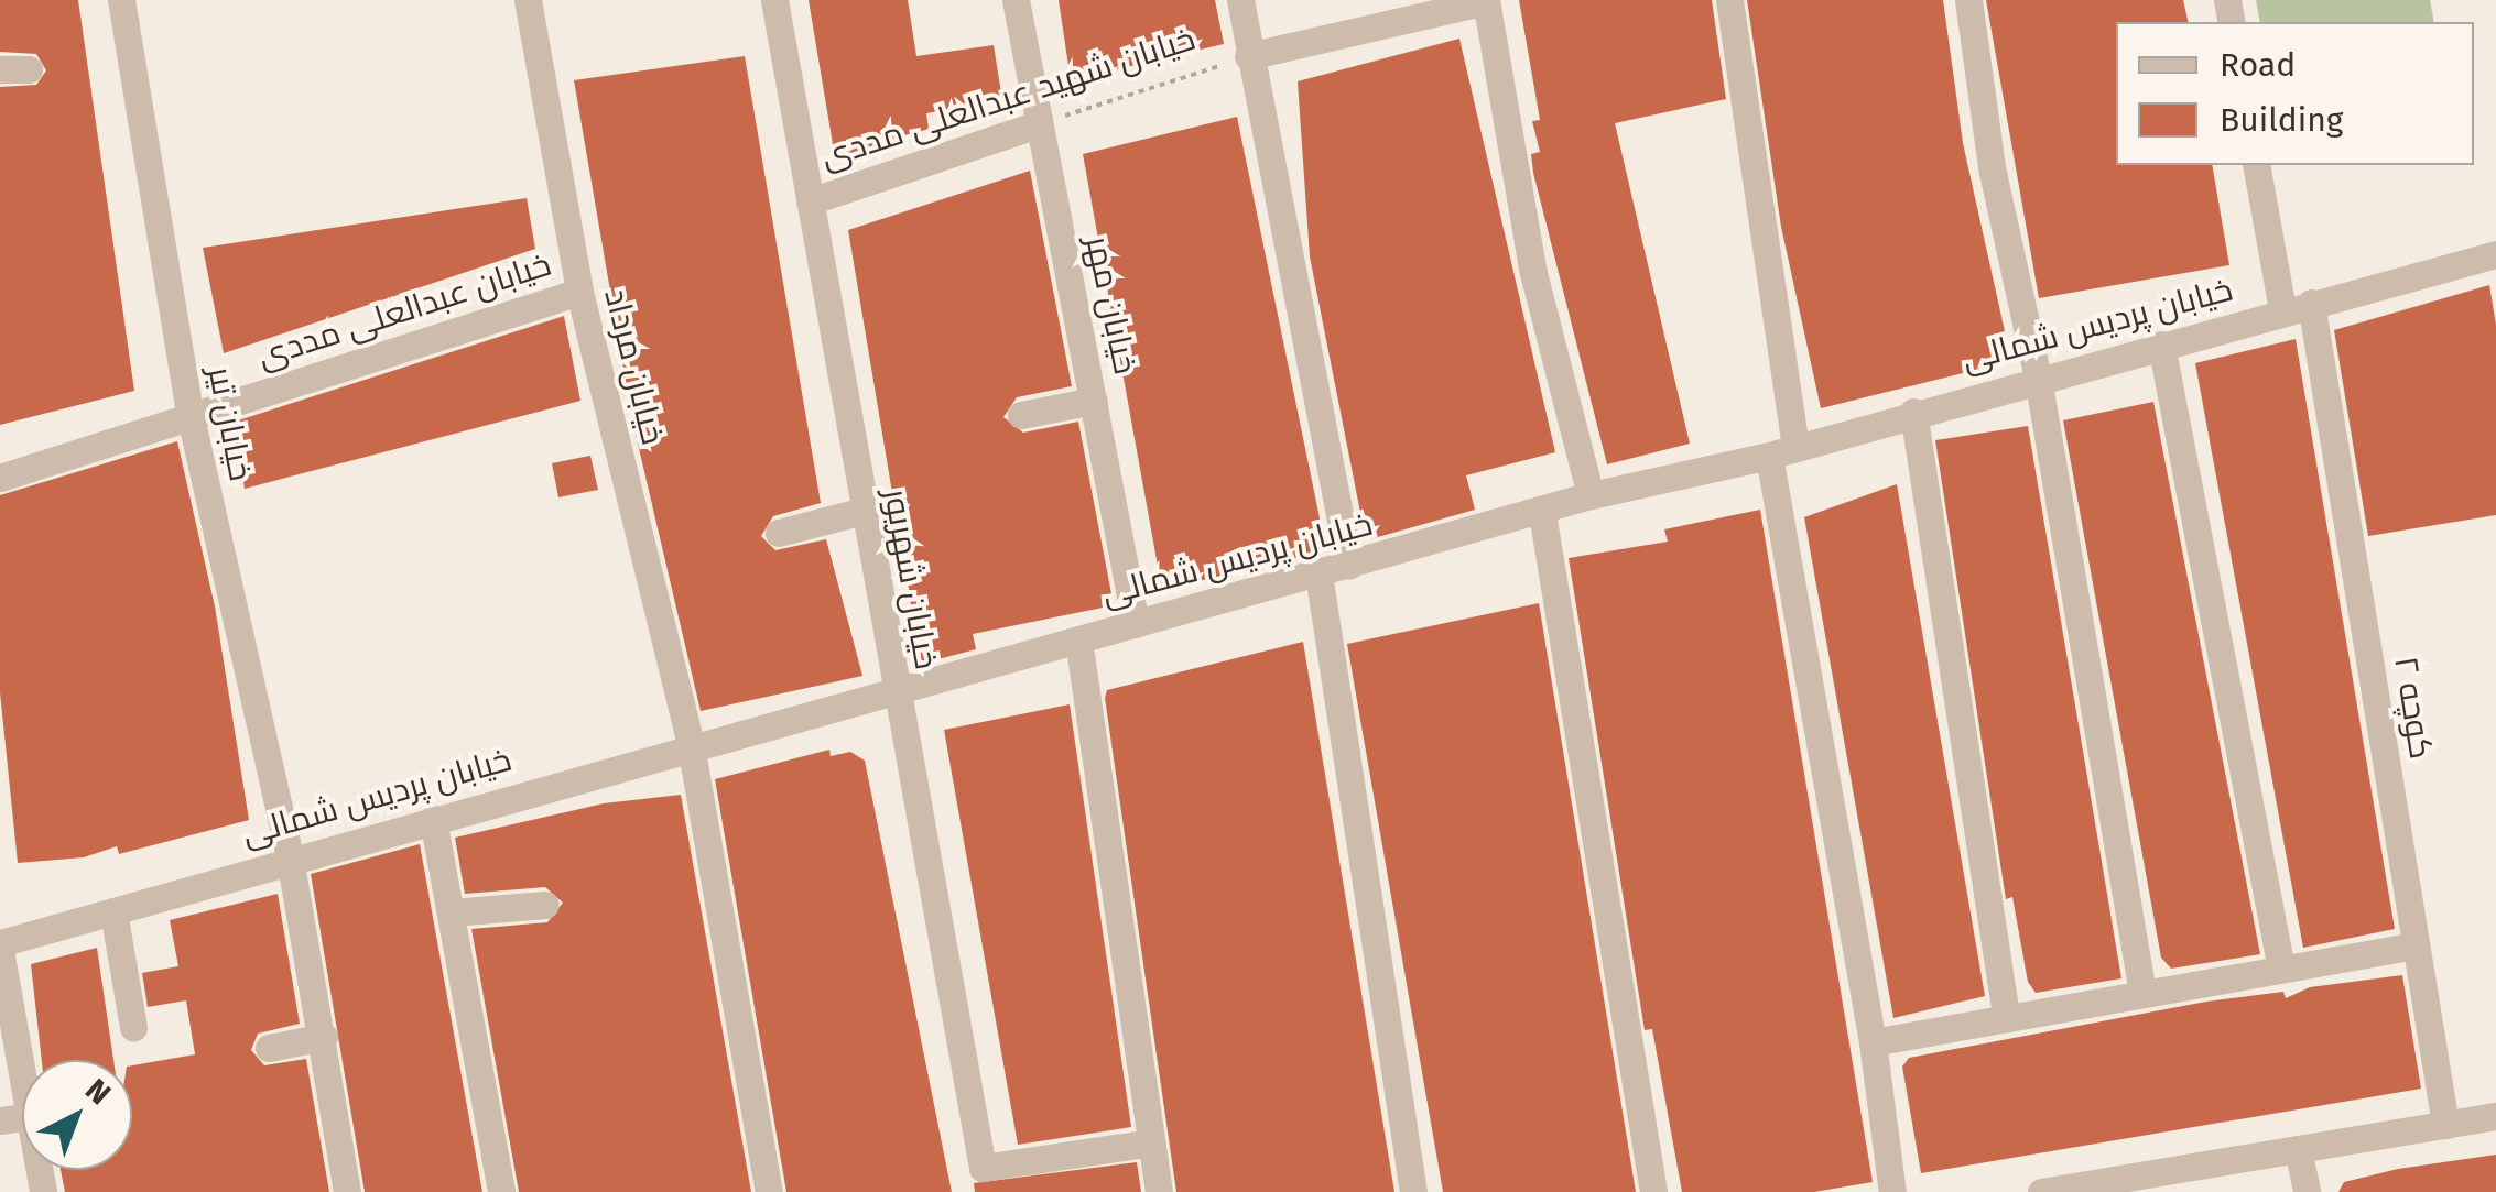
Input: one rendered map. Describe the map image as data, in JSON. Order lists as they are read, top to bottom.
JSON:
{
  "streets": {
    "street": [
      "خیابان شهید عبدالعلی مددی",
      "خیابان مهر",
      "خیابان عبدالعلی مددی",
      "خیابان پردیس شمالی",
      "خیابان مرداد",
      "خیابان تیر",
      "خیابان شهریور",
      "کوچه ۲"
    ]
  },
  "crossings": [
    ["خیابان شهید عبدالعلی مددی", "خیابان مهر"],
    ["خیابان شهید عبدالعلی مددی", "خیابان شهریور"],
    ["خیابان مهر", "خیابان پردیس شمالی"],
    ["خیابان عبدالعلی مددی", "خیابان مرداد"],
    ["خیابان عبدالعلی مددی", "خیابان تیر"],
    ["خیابان پردیس شمالی", "خیابان مرداد"],
    ["خیابان پردیس شمالی", "خیابان تیر"],
    ["خیابان پردیس شمالی", "خیابان شهریور"],
    ["خیابان پردیس شمالی", "کوچه ۲"]
  ],
  "legend": ["Road", "Building"],
  "north": "top right"
}
